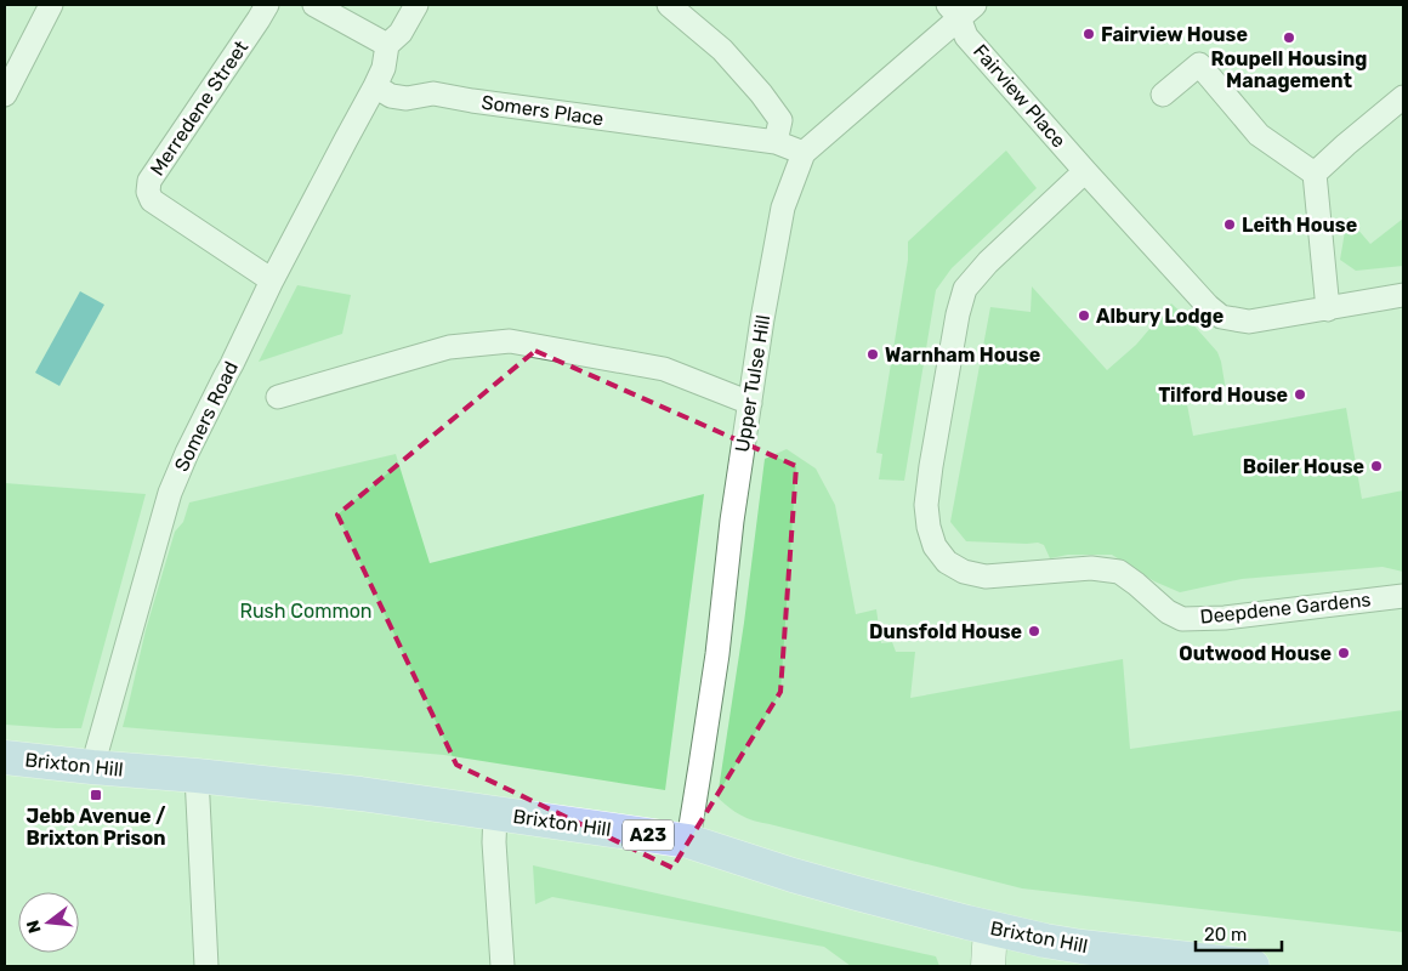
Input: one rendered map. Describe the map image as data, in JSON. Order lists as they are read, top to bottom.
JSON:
{
  "streets": {
    "highway": ["Brixton Hill", "A23"],
    "street": [
      "Fairview Place",
      "Merredene Street",
      "Somers Place",
      "Upper Tulse Hill",
      "Somers Road",
      "Deepdene Gardens"
    ]
  },
  "crossings": [
    ["Fairview Place", "Upper Tulse Hill"],
    ["Fairview Place", "Deepdene Gardens"],
    ["Merredene Street", "Somers Road"],
    ["Somers Place", "Upper Tulse Hill"],
    ["Somers Place", "Somers Road"],
    ["Upper Tulse Hill", "Brixton Hill"],
    ["Somers Road", "Brixton Hill"]
  ],
  "parks": ["Rush Common"],
  "places": {
    "other": [
      "Fairview House",
      "Roupell Housing Management",
      "Leith House",
      "Albury Lodge",
      "Warnham House",
      "Tilford House",
      "Boiler House",
      "Dunsfold House",
      "Outwood House"
    ],
    "transit": ["Jebb Avenue / Brixton Prison"]
  },
  "scale_bar": "20 m",
  "north": "left"
}
